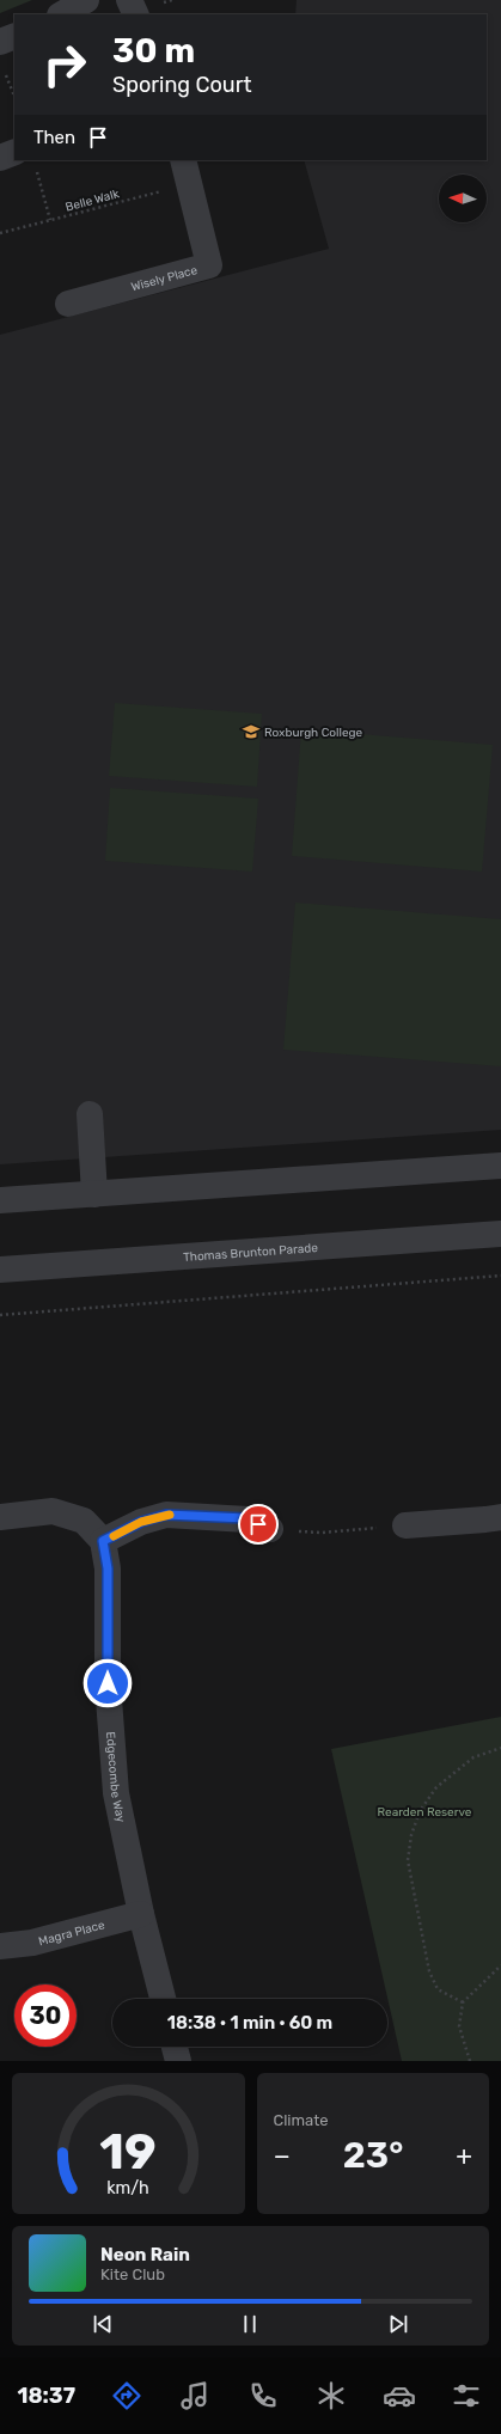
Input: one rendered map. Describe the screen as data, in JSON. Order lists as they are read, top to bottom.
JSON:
{
  "streets": {
    "street": [
      "Wisely Place",
      "Thomas Brunton Parade",
      "Edgecombe Way",
      "Magra Place"
    ],
    "path": ["Belle Walk"]
  },
  "crossings": [
    ["Belle Walk", "Wisely Place"],
    ["Edgecombe Way", "Magra Place"]
  ],
  "parks": ["Rearden Reserve"],
  "places": {
    "school or university": ["Roxburgh College"]
  },
  "north": "left",
  "page": {
    "turn": ["30 m", "Sporing Court"],
    "then": "Then",
    "limit": "30",
    "trip": "18:38 · 1 min · 60 m",
    "tile": "Climate",
    "heat": ["−", "23°", "+"],
    "song": ["Neon Rain", "Kite Club"],
    "tabs": "18:37",
    "gauge": ["19", "km/h"]
  }
}
